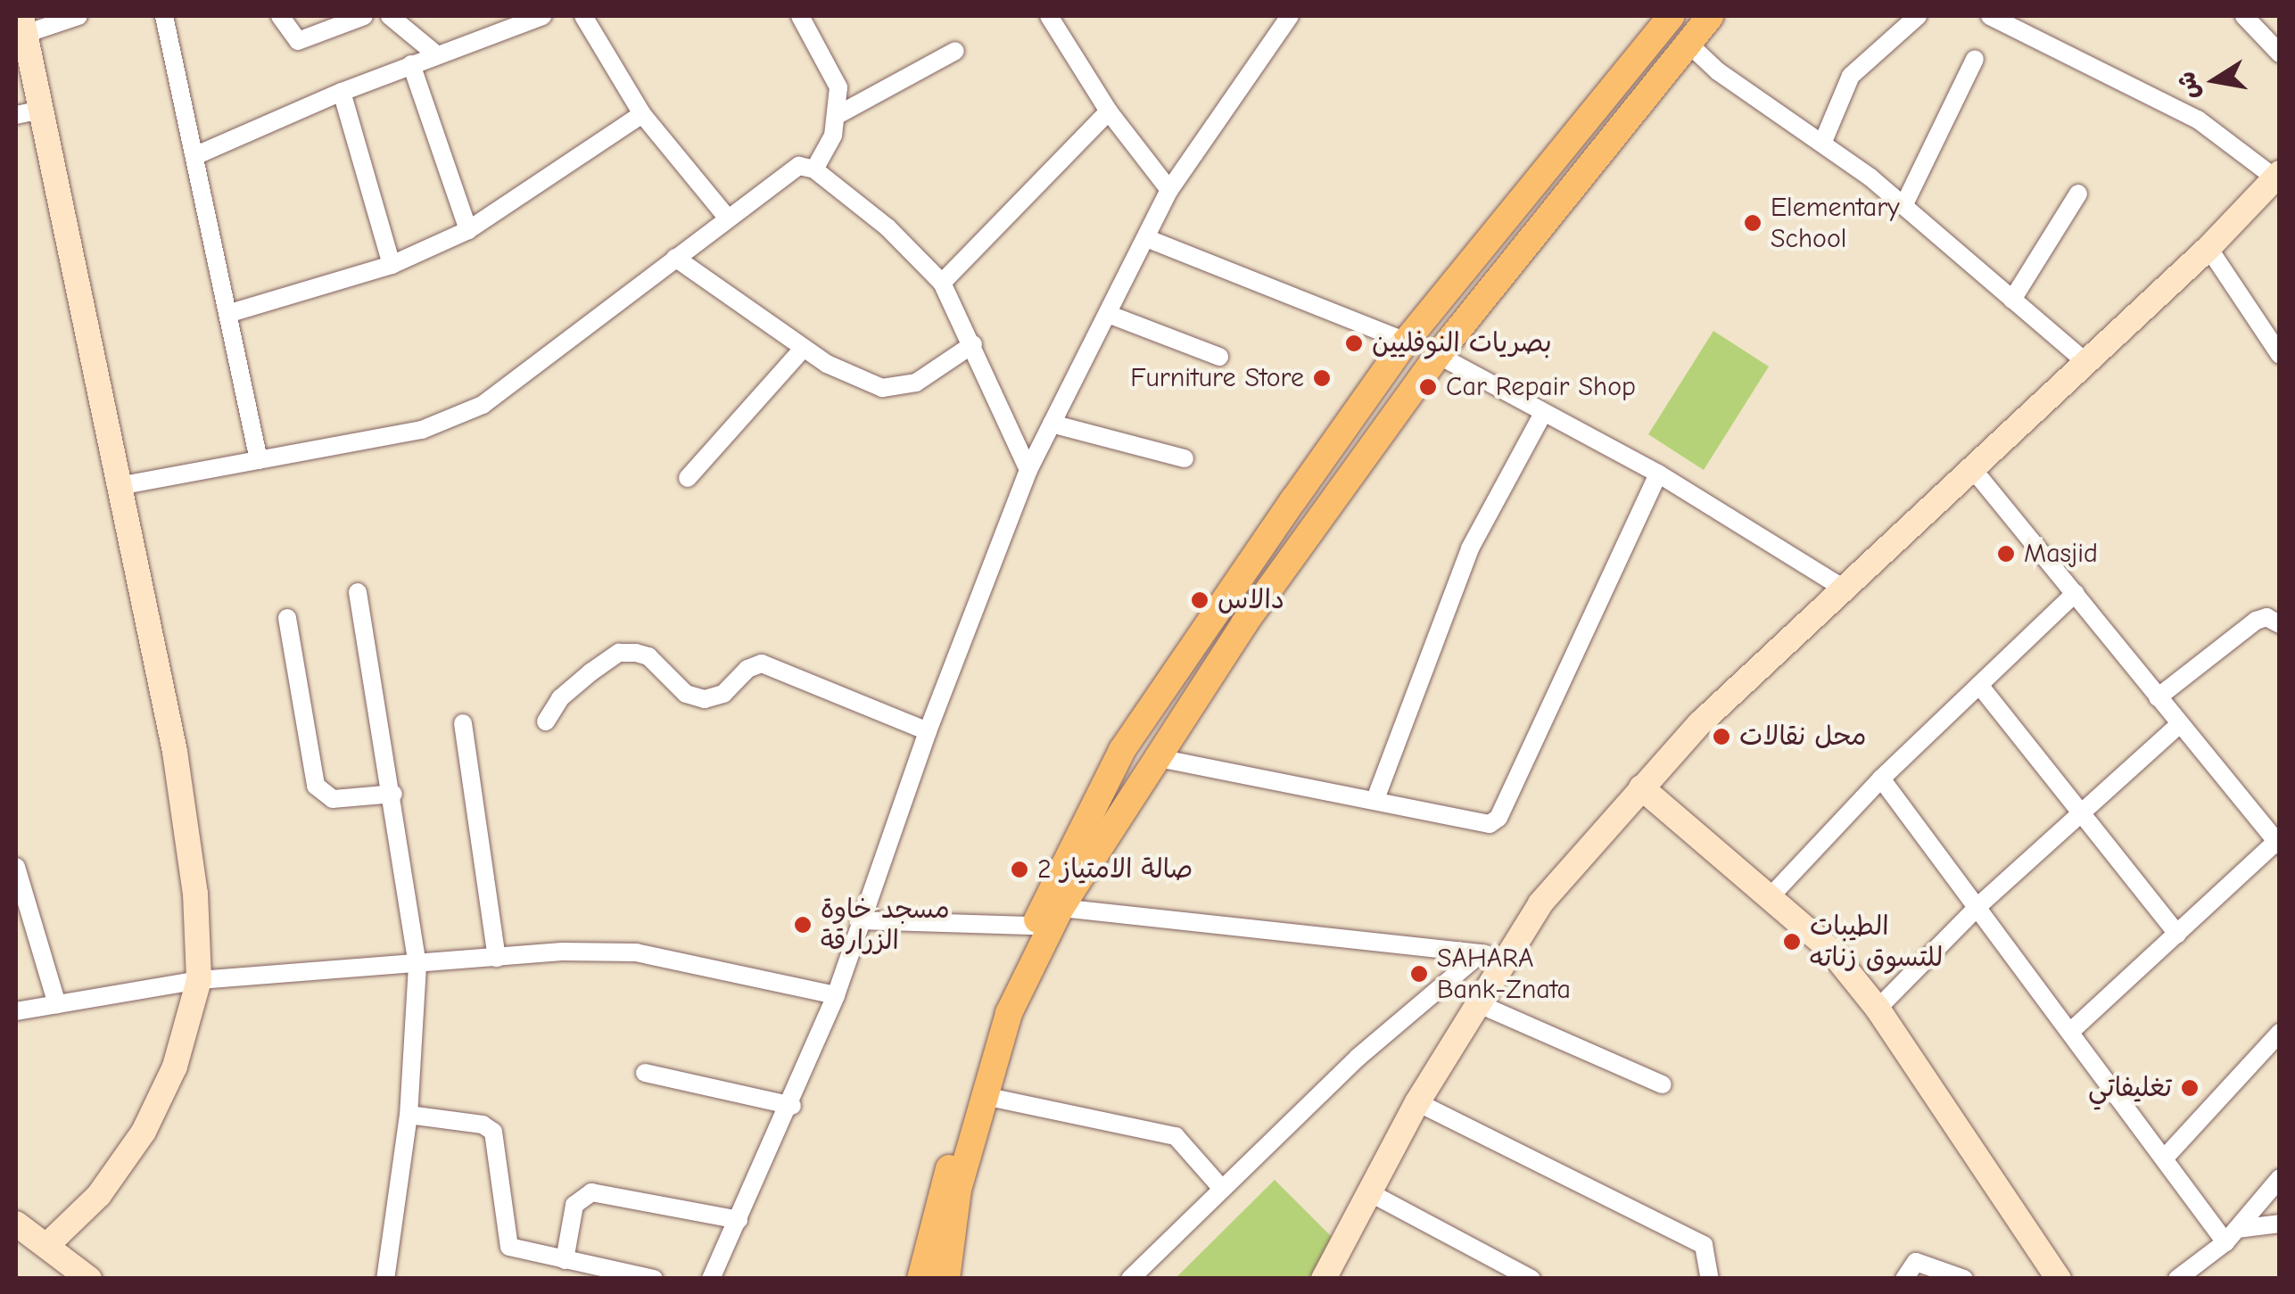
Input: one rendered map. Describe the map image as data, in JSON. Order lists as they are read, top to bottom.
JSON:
{
  "places": [
    "Elementary School",
    "بصريات النوفليين",
    "Furniture Store",
    "Car Repair Shop",
    "Masjid",
    "دالاس",
    "محل نقالات",
    "صالة الامتياز 2",
    "مسجد خاوة الزرارقة",
    "الطيبات للتسوق زناته",
    "SAHARA Bank-Znata",
    "تغليفاتي"
  ],
  "north": "left"
}
